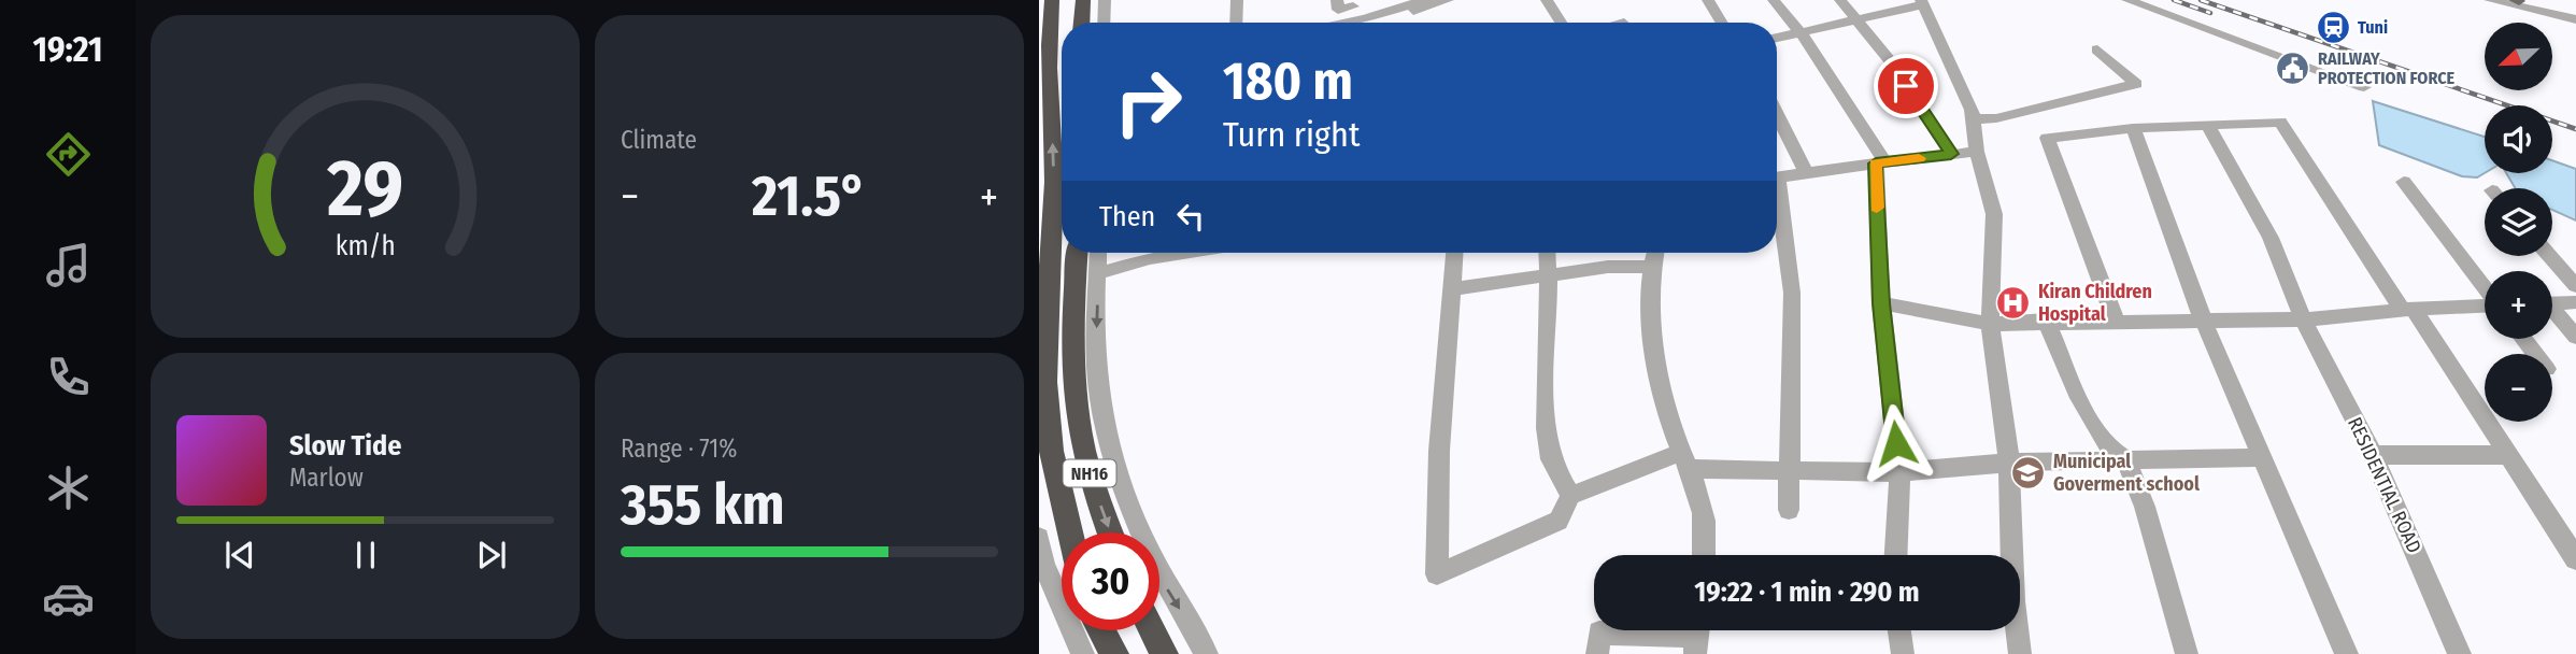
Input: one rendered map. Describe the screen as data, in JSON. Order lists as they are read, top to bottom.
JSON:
{
  "streets": {
    "highway": ["NH16"],
    "street": ["RESIDENTIAL ROAD"]
  },
  "places": {
    "station": ["Tuni"],
    "public building": ["RAILWAY PROTECTION FORCE"],
    "hospital": ["Kiran Children Hospital"],
    "school or university": ["Municipal Goverment school"]
  },
  "north": "bottom left",
  "page": {
    "tabs": "19:21",
    "tile": [
      "Climate",
      ["Range · 71%", "355 km"]
    ],
    "map_buttons": ["+", "−"],
    "turn": ["180 m", "Turn right"],
    "heat": ["−", "21.5°", "+"],
    "then": "Then",
    "song": ["Slow Tide", "Marlow"],
    "limit": "30",
    "trip": "19:22 · 1 min · 290 m",
    "gauge": ["29", "km/h"]
  }
}
